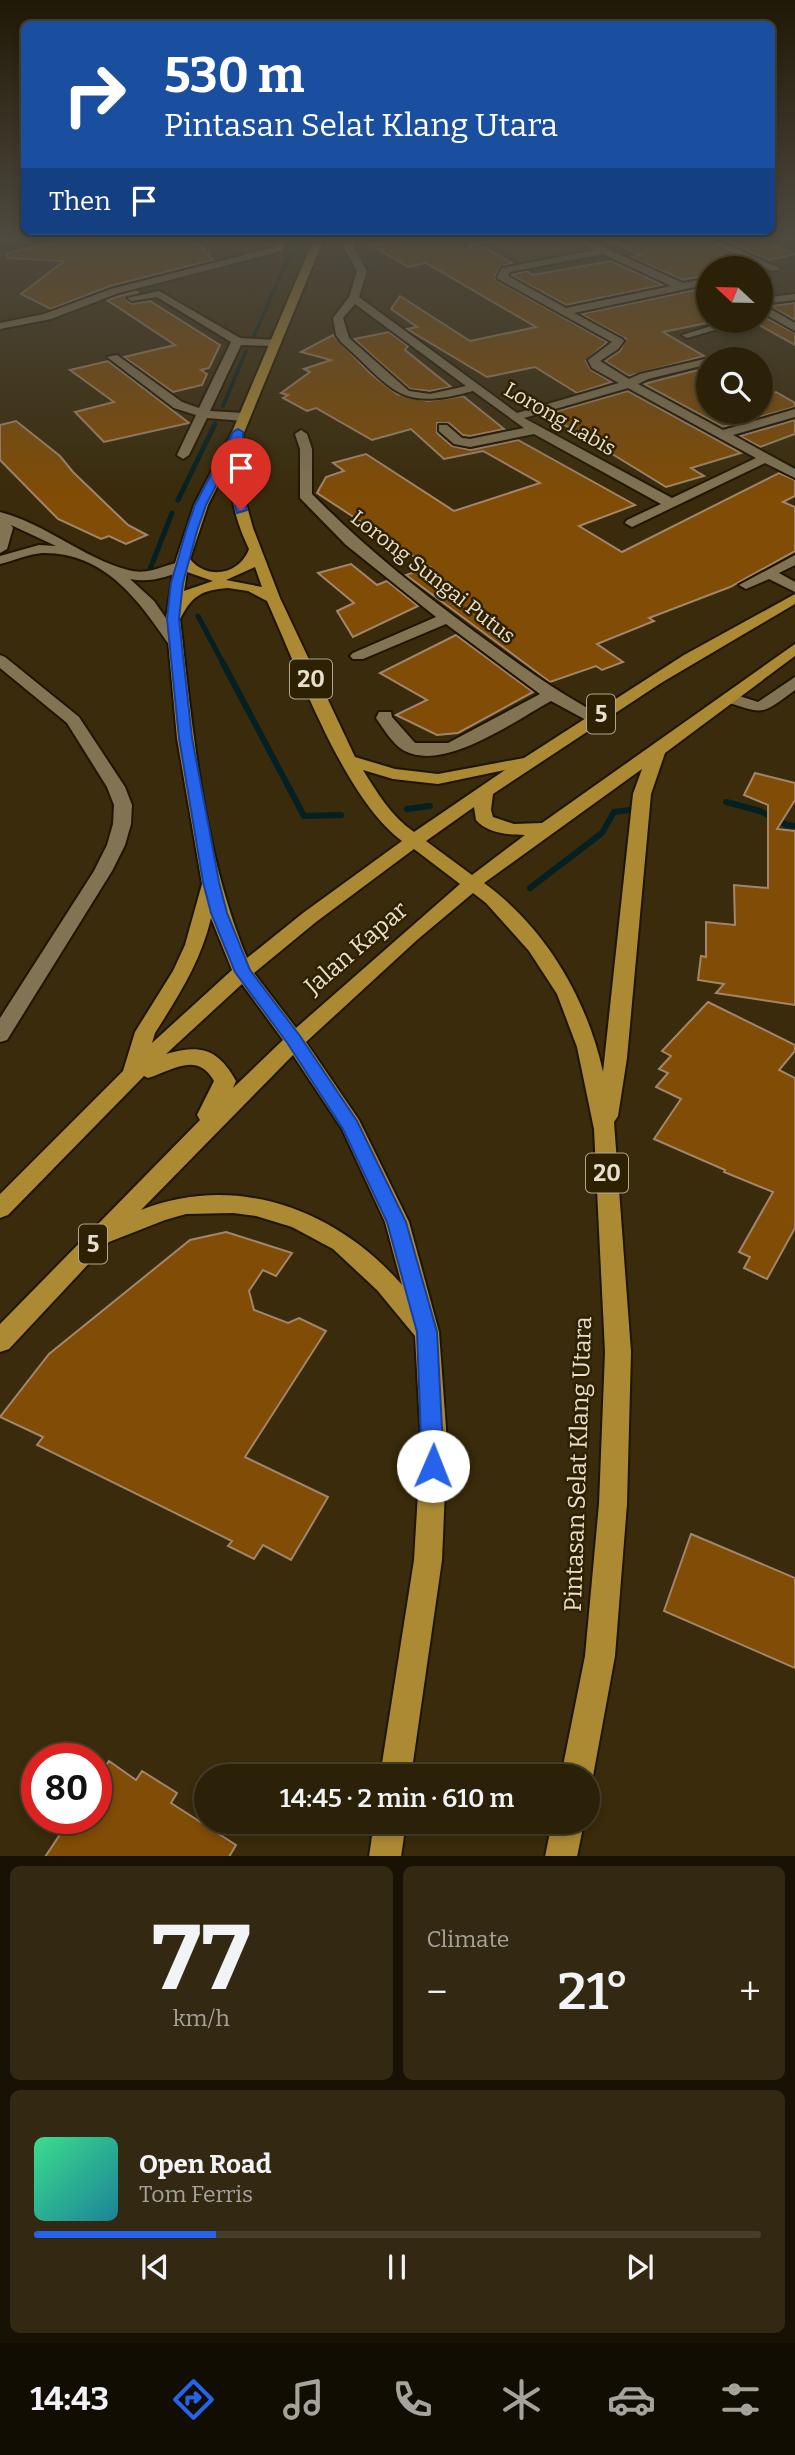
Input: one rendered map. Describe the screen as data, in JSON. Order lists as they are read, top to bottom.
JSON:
{
  "streets": {
    "highway": [
      "20",
      "5",
      "Jalan Kapar",
      "Pintasan Selat Klang Utara"
    ],
    "street": ["Lorong Labis", "Lorong Sungai Putus"]
  },
  "crossings": [
    ["Lorong Sungai Putus", "Jalan Kapar"],
    ["Jalan Kapar", "Pintasan Selat Klang Utara"]
  ],
  "north": "left",
  "page": {
    "turn": ["530 m", "Pintasan Selat Klang Utara"],
    "then": "Then",
    "limit": "80",
    "trip": "14:45 · 2 min · 610 m",
    "tile": [
      ["77", "km/h"],
      "Climate"
    ],
    "heat": ["−", "21°", "+"],
    "song": ["Open Road", "Tom Ferris"],
    "tabs": "14:43"
  }
}
